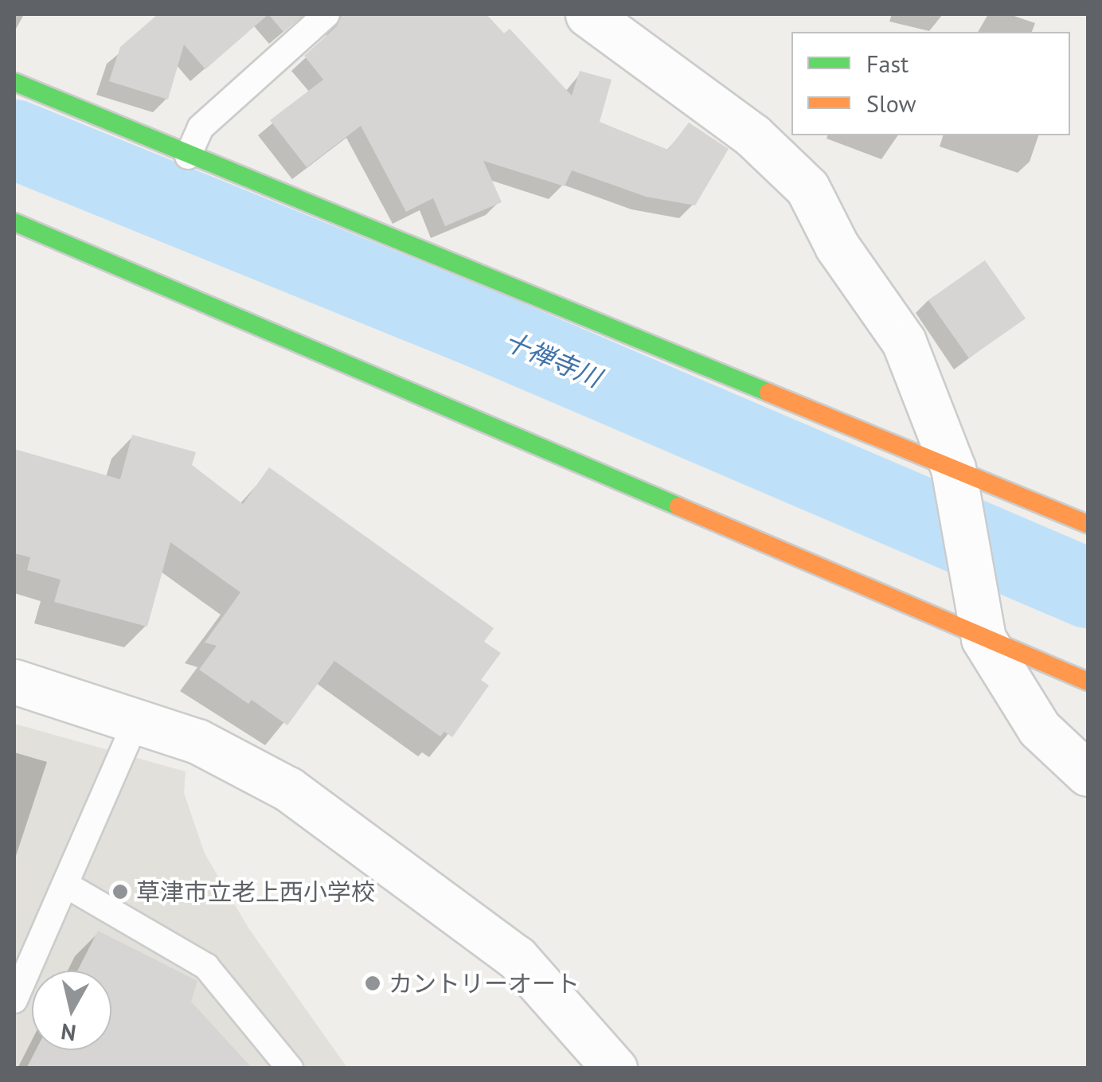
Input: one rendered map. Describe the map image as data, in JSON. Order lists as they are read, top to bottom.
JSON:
{
  "water": ["十禅寺川"],
  "places": ["草津市立老上西小学校", "カントリーオート"],
  "legend": ["Fast", "Slow"],
  "north": "bottom"
}
